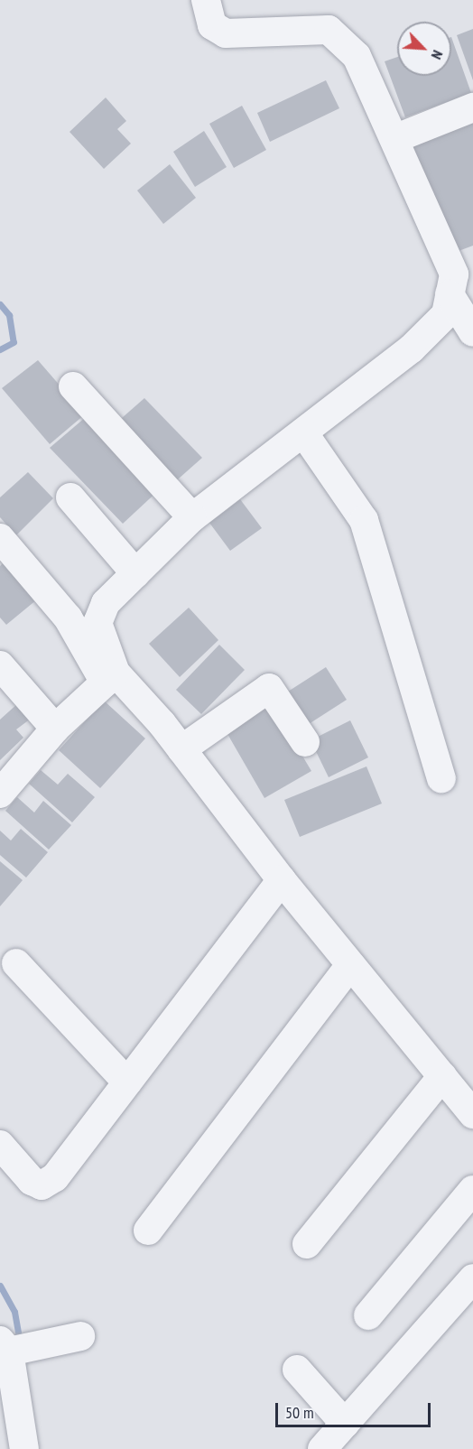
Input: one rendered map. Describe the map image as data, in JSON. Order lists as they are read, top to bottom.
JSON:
{
  "scale_bar": "50 m",
  "north": "bottom right"
}
